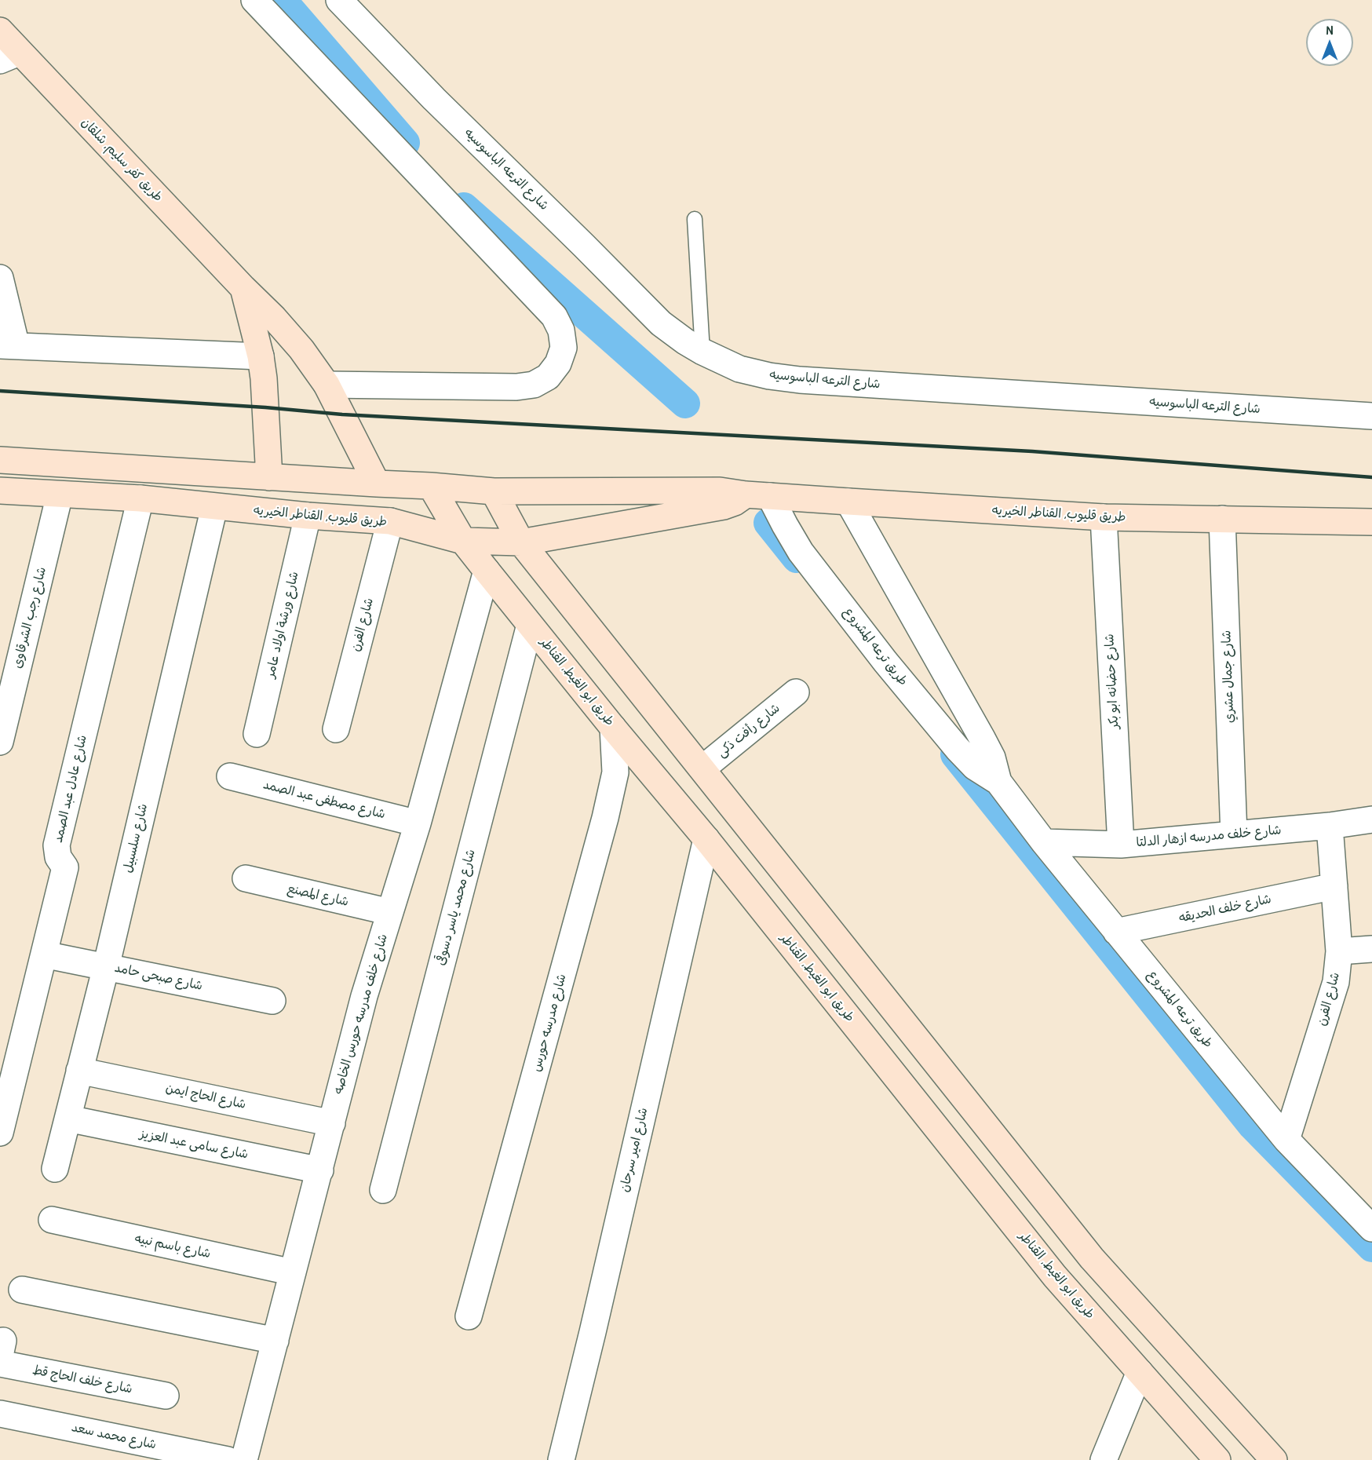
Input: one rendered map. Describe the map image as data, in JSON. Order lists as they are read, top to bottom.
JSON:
{
  "streets": {
    "main road": ["طريق كفر سليم, شلقان", "طريق قليوب, القناطر الخيريه", "طريق ابو الغيط, القناطر"],
    "street": [
      "شارع الترعه الباسوسيه",
      "شارع رجب الشرقاوى",
      "شارع ورشة اولاد عامر",
      "شارع الفرن",
      "طريق ترعه المشروع",
      "شارع جمال عشري",
      "شارع حضانه ابو بكر",
      "شارع رأفت ذكى",
      "شارع عادل عبد الصمد",
      "شارع مصطفى عبد الصمد",
      "شارع خلف مدرسه ازهار الدلتا",
      "شارع سلسبيل",
      "شارع المصنع",
      "شارع محمد ياسر دسوقى",
      "شارع خلف الحديقه",
      "شارع صبحى حامد",
      "شارع خلف مدرسه حورس الخاصه",
      "شارع مدرسه حورس",
      "شارع الحاج ايمن",
      "شارع سامى عبد العزيز",
      "شارع امير سرحان",
      "شارع باسم نبيه",
      "شارع خلف الحاج قط",
      "شارع محمد سعد"
    ]
  },
  "crossings": [
    ["طريق كفر سليم, شلقان", "طريق قليوب, القناطر الخيريه"],
    ["طريق قليوب, القناطر الخيريه", "شارع رجب الشرقاوى"],
    ["طريق قليوب, القناطر الخيريه", "شارع ورشة اولاد عامر"],
    ["طريق قليوب, القناطر الخيريه", "شارع الفرن"],
    ["طريق قليوب, القناطر الخيريه", "طريق ترعه المشروع"],
    ["طريق قليوب, القناطر الخيريه", "شارع جمال عشري"],
    ["طريق قليوب, القناطر الخيريه", "شارع حضانه ابو بكر"],
    ["طريق قليوب, القناطر الخيريه", "طريق ابو الغيط, القناطر"],
    ["طريق قليوب, القناطر الخيريه", "شارع عادل عبد الصمد"],
    ["طريق قليوب, القناطر الخيريه", "شارع سلسبيل"],
    ["شارع الفرن", "طريق ترعه المشروع"],
    ["شارع الفرن", "شارع خلف مدرسه ازهار الدلتا"],
    ["شارع الفرن", "شارع خلف الحديقه"],
    ["طريق ترعه المشروع", "شارع خلف مدرسه ازهار الدلتا"],
    ["طريق ترعه المشروع", "شارع خلف الحديقه"],
    ["شارع جمال عشري", "شارع خلف مدرسه ازهار الدلتا"],
    ["شارع حضانه ابو بكر", "شارع خلف مدرسه ازهار الدلتا"],
    ["طريق ابو الغيط, القناطر", "شارع محمد ياسر دسوقى"],
    ["طريق ابو الغيط, القناطر", "شارع خلف مدرسه حورس الخاصه"],
    ["طريق ابو الغيط, القناطر", "شارع مدرسه حورس"],
    ["طريق ابو الغيط, القناطر", "شارع امير سرحان"],
    ["شارع عادل عبد الصمد", "شارع صبحى حامد"],
    ["شارع مصطفى عبد الصمد", "شارع خلف مدرسه حورس الخاصه"],
    ["شارع سلسبيل", "شارع صبحى حامد"],
    ["شارع سلسبيل", "شارع الحاج ايمن"],
    ["شارع سلسبيل", "شارع سامى عبد العزيز"],
    ["شارع المصنع", "شارع خلف مدرسه حورس الخاصه"],
    ["شارع خلف مدرسه حورس الخاصه", "شارع الحاج ايمن"],
    ["شارع خلف مدرسه حورس الخاصه", "شارع سامى عبد العزيز"],
    ["شارع خلف مدرسه حورس الخاصه", "شارع باسم نبيه"]
  ],
  "north": "top"
}
